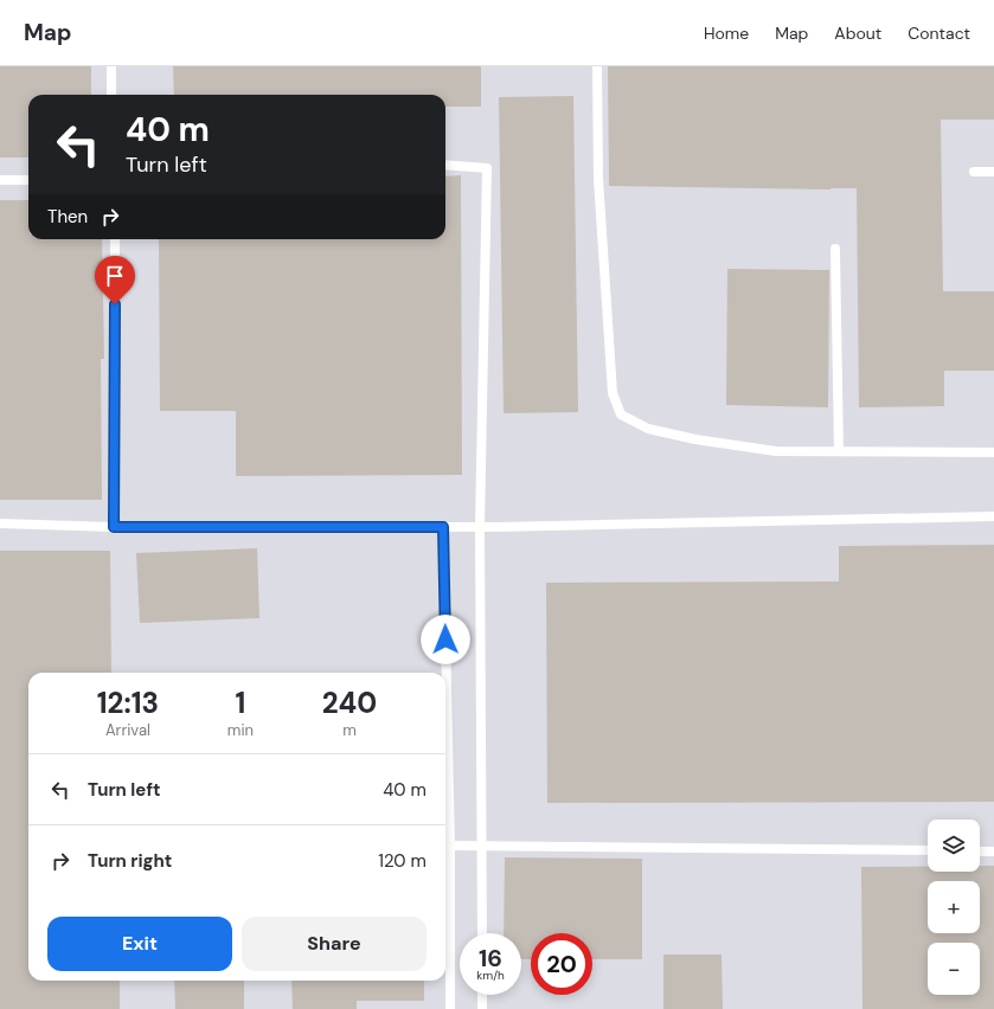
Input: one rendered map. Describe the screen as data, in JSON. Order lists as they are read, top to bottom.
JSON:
{
  "page": {
    "header": "Map",
    "nav": [
      "Home",
      "Map",
      "About",
      "Contact"
    ],
    "turn": ["40 m", "Turn left"],
    "then": "Then",
    "eta": [
      "12:13",
      "Arrival",
      "1",
      "min",
      "240",
      "m"
    ],
    "list": [
      {
        "name": "Turn left",
        "value": "40 m"
      },
      {
        "name": "Turn right",
        "value": "120 m"
      }
    ],
    "map_buttons": ["+", "−"],
    "buttons": ["Exit", "Share"],
    "speed": "16 km/h",
    "limit": "20"
  }
}
